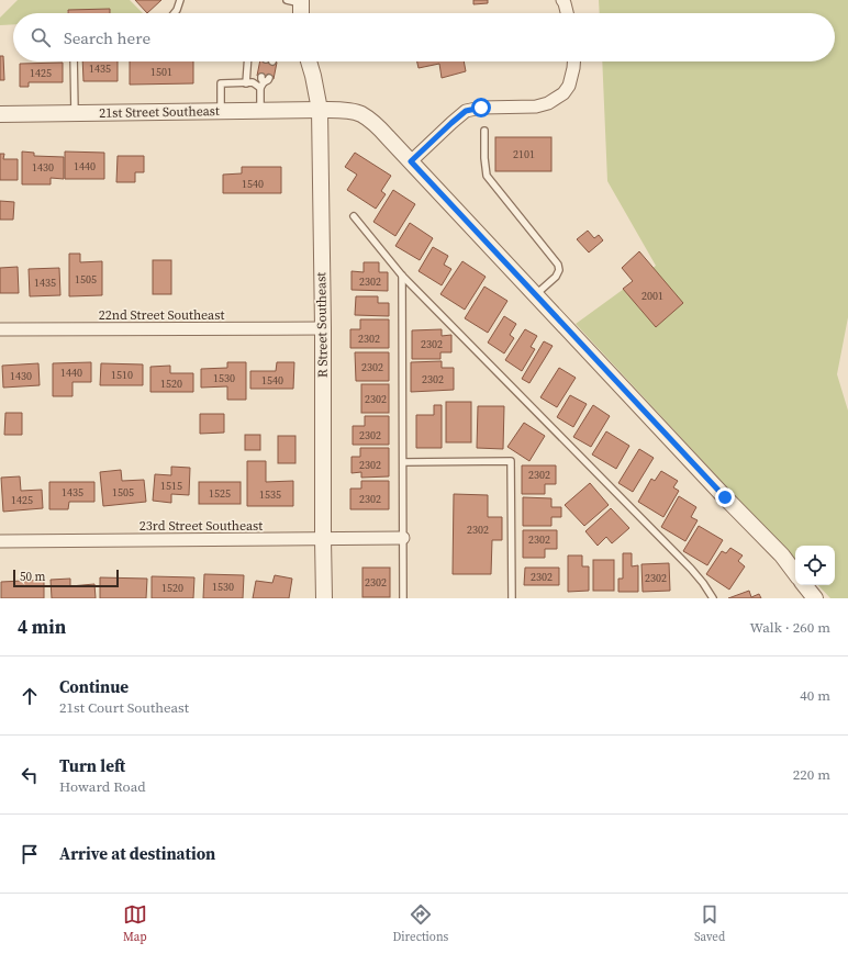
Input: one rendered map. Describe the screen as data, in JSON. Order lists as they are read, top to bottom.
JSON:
{
  "streets": {
    "street": [
      "21st Street Southeast",
      "22nd Street Southeast",
      "R Street Southeast",
      "23rd Street Southeast"
    ]
  },
  "crossings": [
    ["21st Street Southeast", "R Street Southeast"],
    ["22nd Street Southeast", "R Street Southeast"],
    ["R Street Southeast", "23rd Street Southeast"]
  ],
  "house_numbers": [
    "1435",
    "1501",
    "1425",
    "2101",
    "1440",
    "1430",
    "1540",
    "1505",
    "2302",
    "1435",
    "2001",
    "2302",
    "2302",
    "2302",
    "1440",
    "1510",
    "1430",
    "1530",
    "2302",
    "1540",
    "1520",
    "2302",
    "2302",
    "2302",
    "2302",
    "1515",
    "1435",
    "1505",
    "1525",
    "1535",
    "2302",
    "1425",
    "2302",
    "2302",
    "2302",
    "2302",
    "2302",
    "1530",
    "1520"
  ],
  "scale_bar": "50 m",
  "page": {
    "search": "Search here",
    "scale": "50 m",
    "heading": ["4 min", "Walk · 260 m"],
    "list": [
      ["Continue", "21st Court Southeast", "40 m"],
      ["Turn left", "Howard Road", "220 m"],
      "Arrive at destination"
    ],
    "nav": ["Map", "Directions", "Saved"]
  }
}
